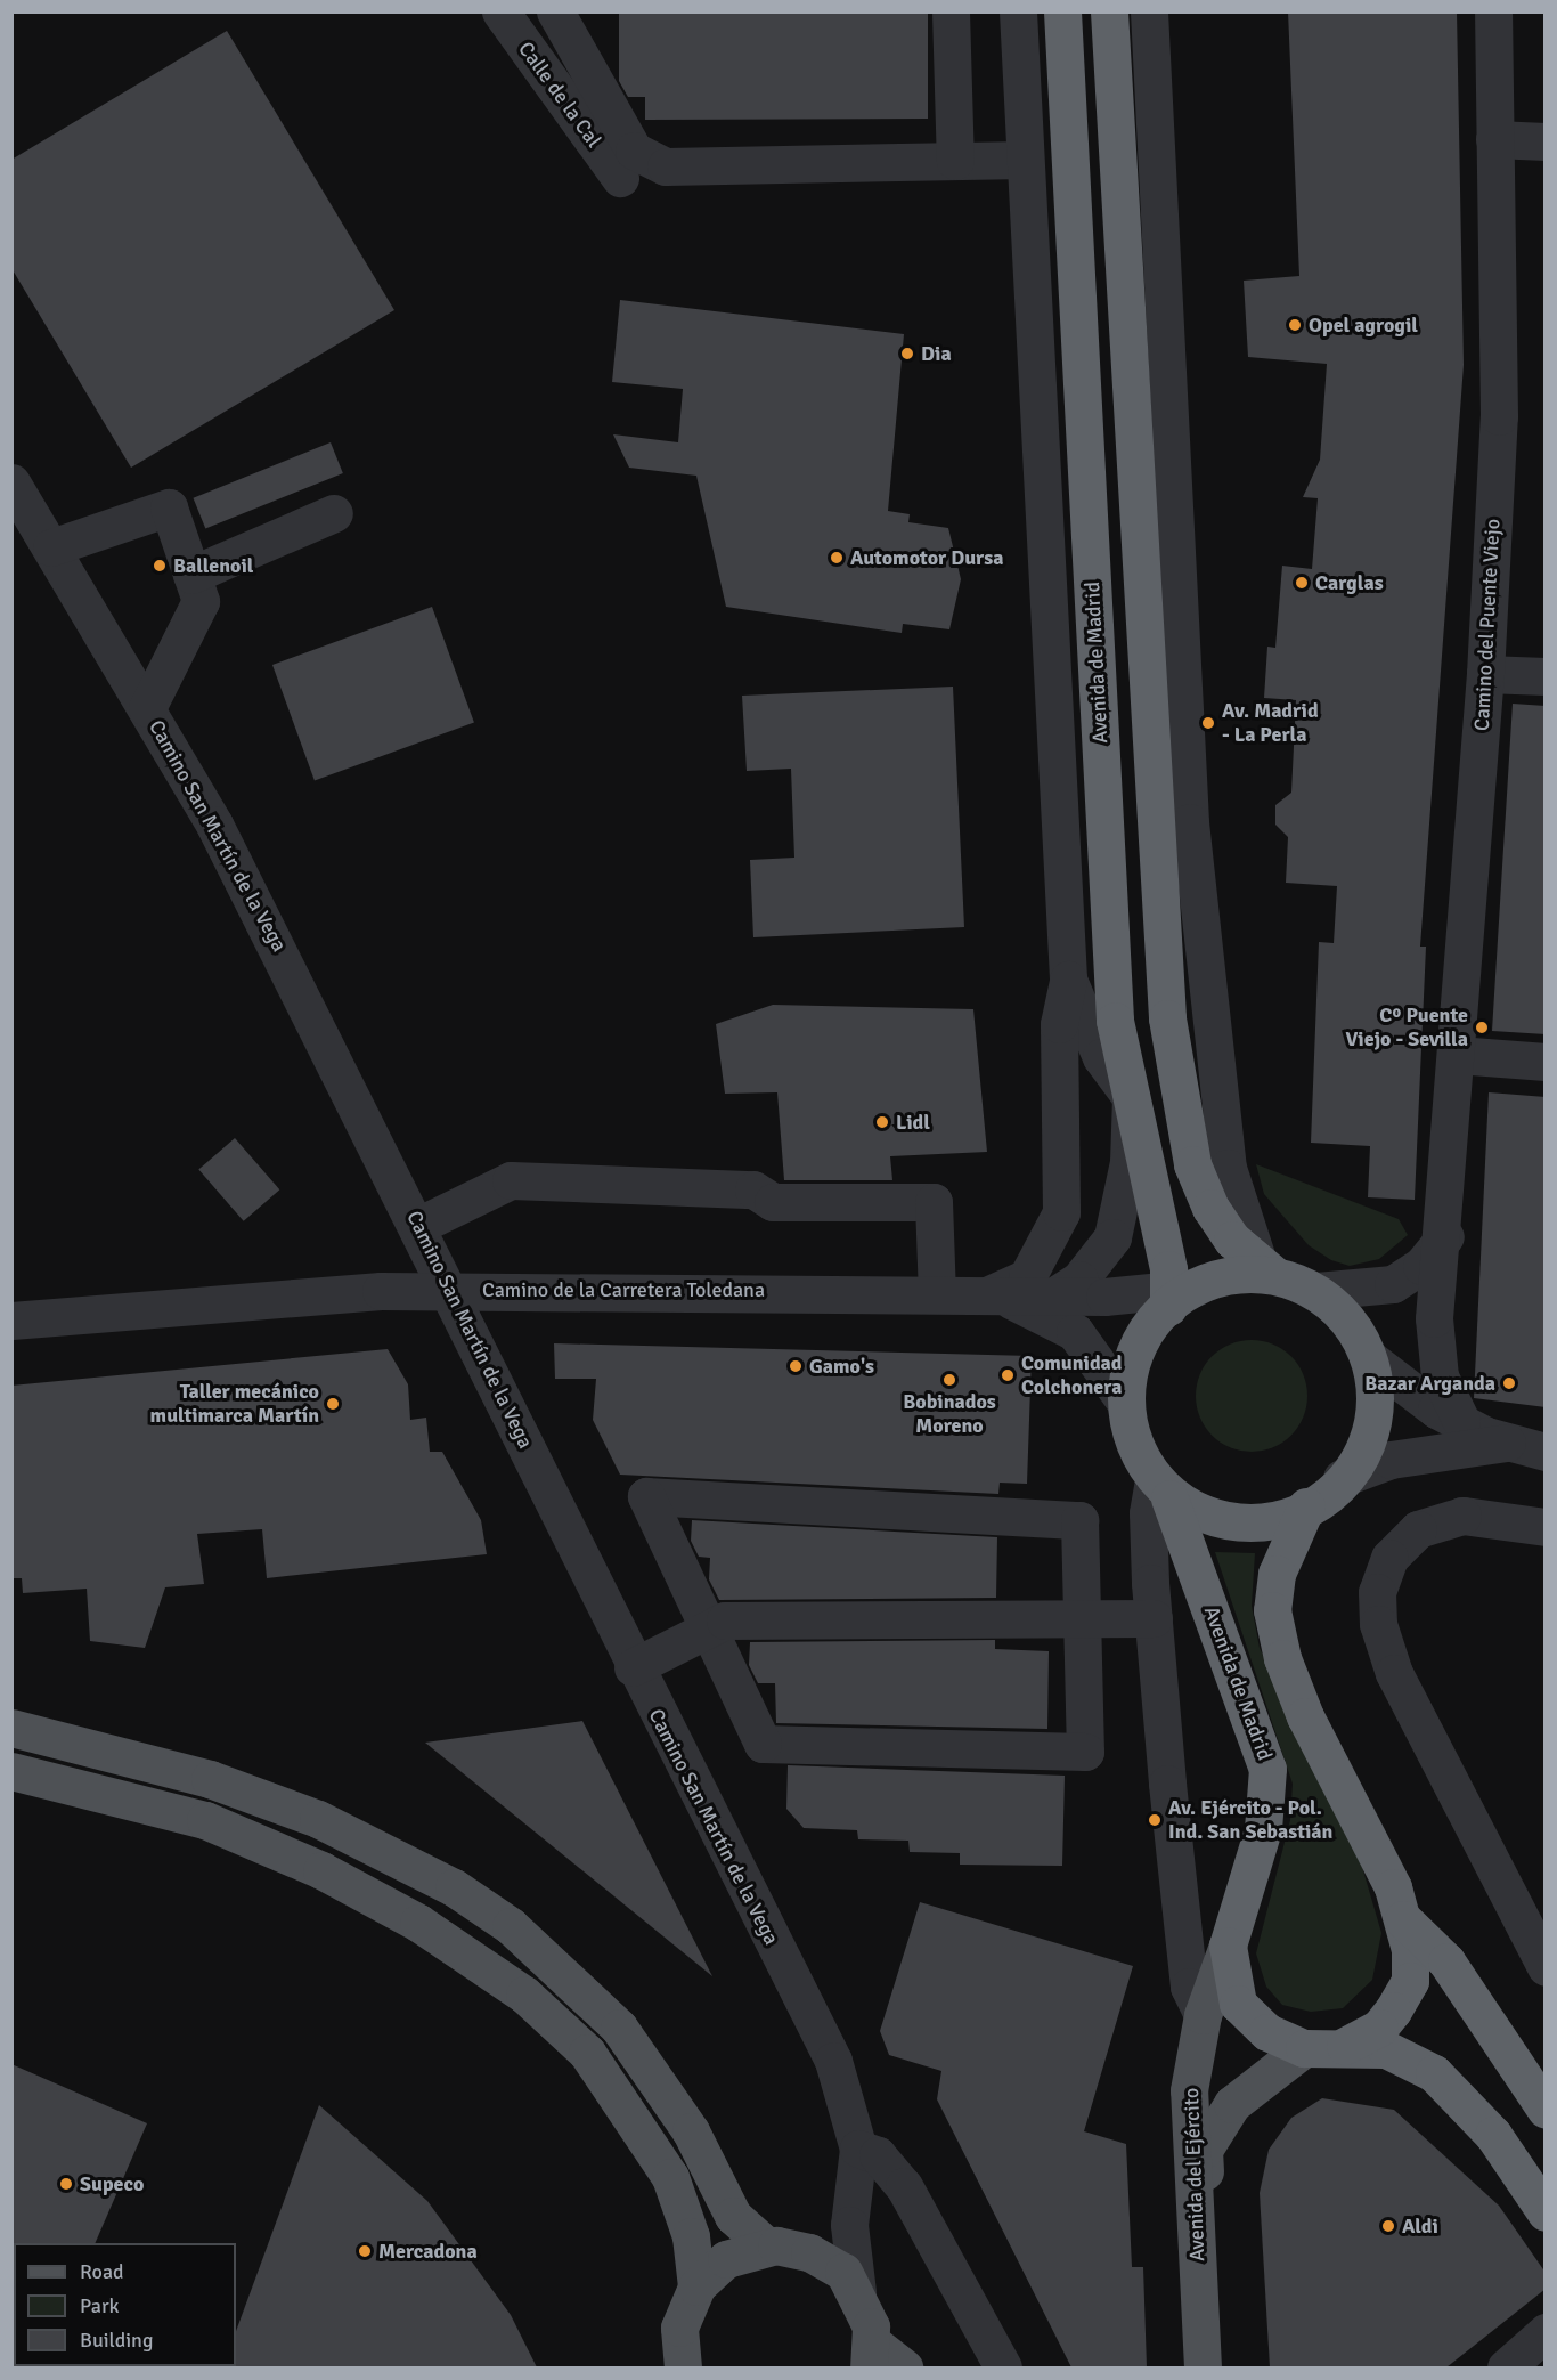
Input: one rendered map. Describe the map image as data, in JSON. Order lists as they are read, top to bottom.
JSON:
{
  "streets": {
    "highway": ["Avenida de Madrid"],
    "main road": ["Avenida del Ejército"],
    "street": [
      "Calle de la Cal",
      "Camino del Puente Viejo",
      "Camino San Martín de la Vega",
      "Camino de la Carretera Toledana"
    ]
  },
  "crossings": [
    ["Avenida de Madrid", "Camino de la Carretera Toledana"],
    ["Avenida de Madrid", "Avenida del Ejército"],
    ["Camino San Martín de la Vega", "Camino de la Carretera Toledana"]
  ],
  "places": [
    "Opel agrogil",
    "Dia",
    "Automotor Dursa",
    "Ballenoil",
    "Carglas",
    "Av. Madrid - La Perla",
    "Cº Puente Viejo - Sevilla",
    "Lidl",
    "Gamo's",
    "Comunidad Colchonera",
    "Bobinados Moreno",
    "Bazar Arganda",
    "Taller mecánico multimarca Martín",
    "Av. Ejército - Pol. Ind. San Sebastián",
    "Supeco",
    "Aldi",
    "Mercadona"
  ],
  "legend": ["Road", "Park", "Building"]
}
